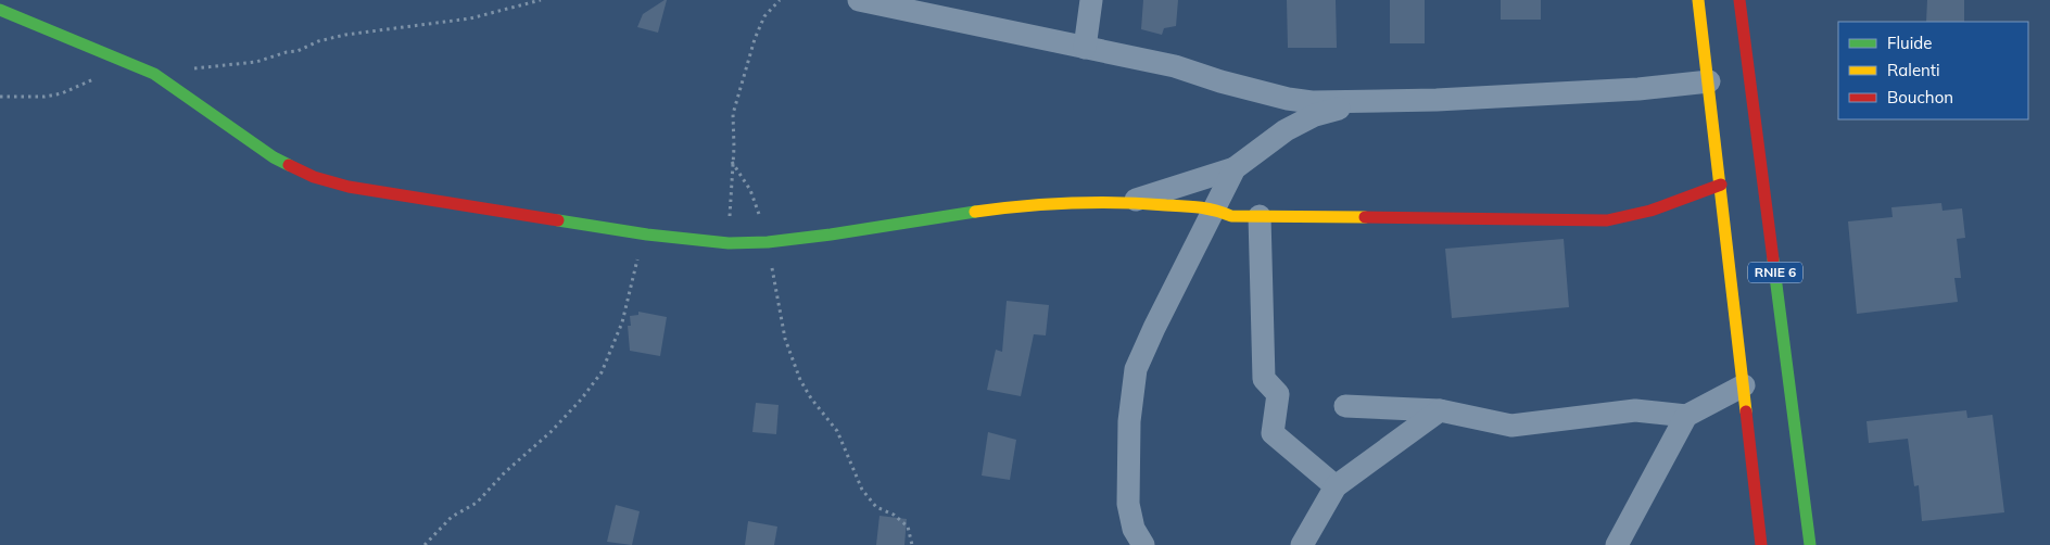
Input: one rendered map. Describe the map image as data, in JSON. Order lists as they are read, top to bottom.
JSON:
{
  "streets": {
    "street": ["RNIE 6"]
  },
  "legend": ["Fluide", "Ralenti", "Bouchon"]
}
